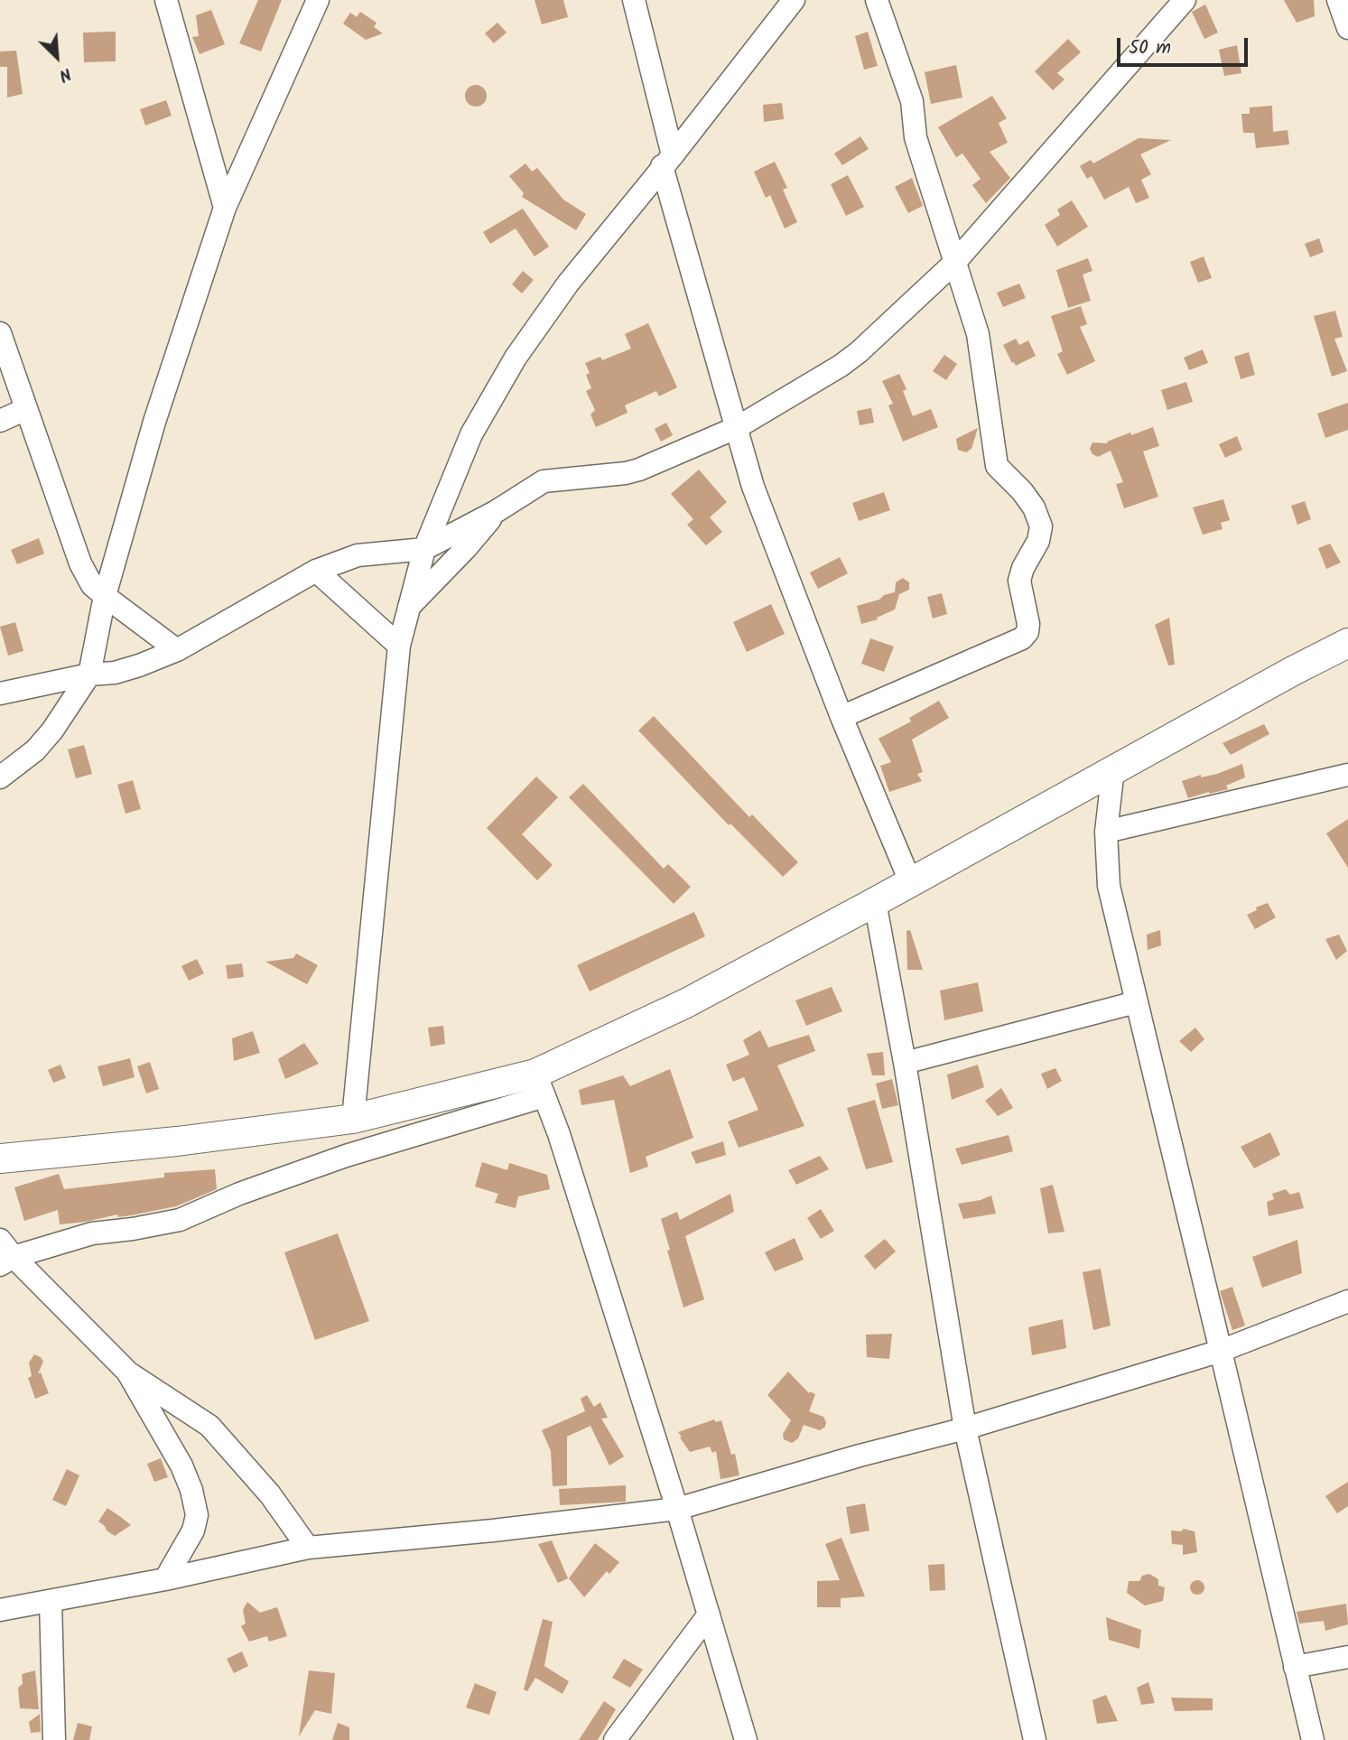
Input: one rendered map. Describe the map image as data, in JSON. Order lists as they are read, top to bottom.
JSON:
{
  "scale_bar": "50 m",
  "north": "bottom right"
}
